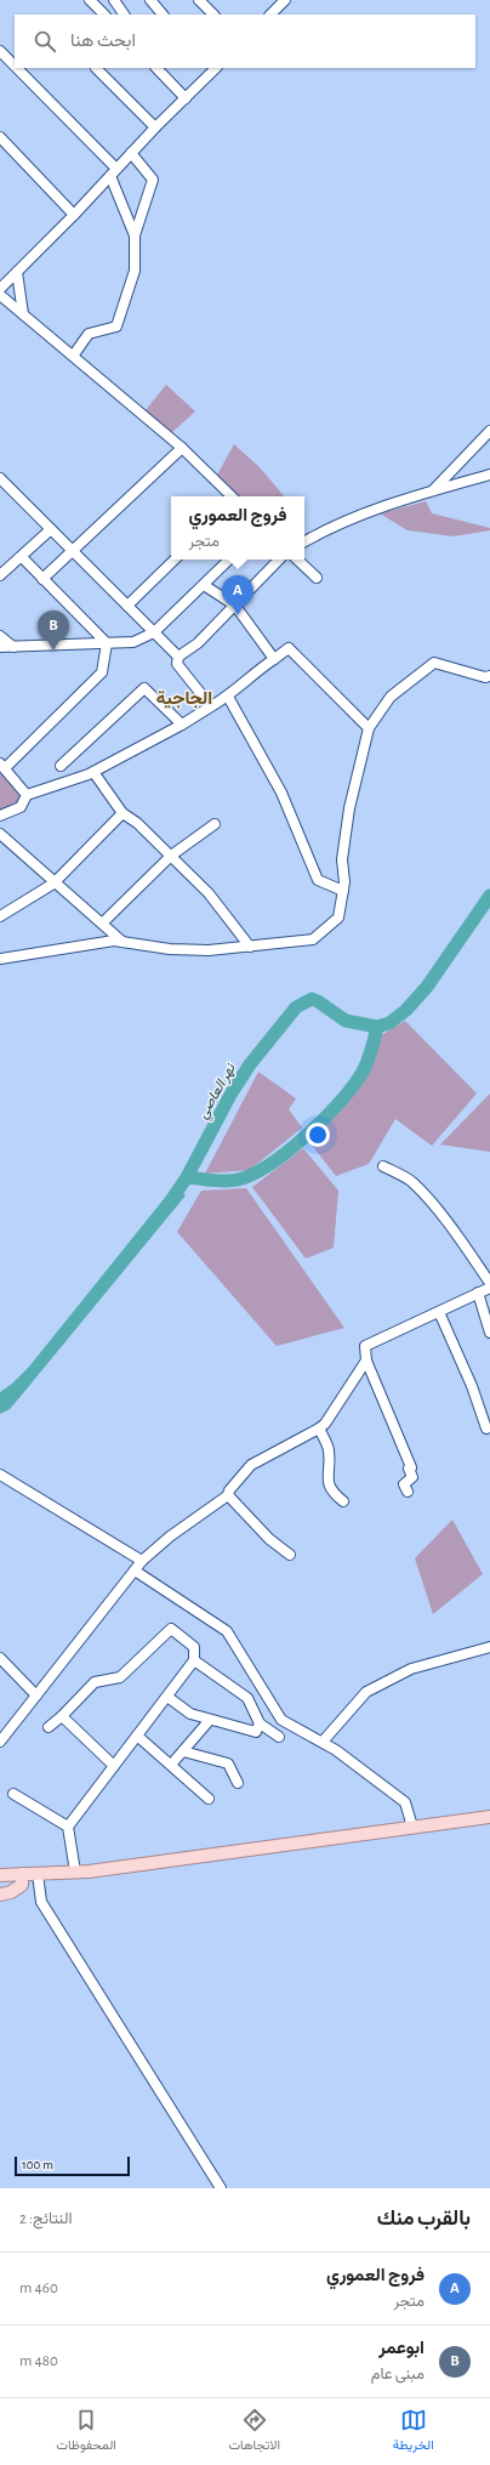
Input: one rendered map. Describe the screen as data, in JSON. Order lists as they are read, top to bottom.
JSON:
{
  "districts": ["الجاجية"],
  "water": ["نهر العاصي"],
  "scale_bar": "100 m",
  "page": {
    "search": "ابحث هنا",
    "popup": ["فروج العموري", "متجر"],
    "pins": ["A", "B"],
    "scale": "100 m",
    "heading": ["بالقرب منك", "النتائج: 2"],
    "list": [
      {
        "mark": "A",
        "name": "فروج العموري",
        "note": "متجر",
        "value": "460 m"
      },
      {
        "mark": "B",
        "name": "ابوعمر",
        "note": "مبنى عام",
        "value": "480 m"
      }
    ],
    "nav": ["الخريطة", "الاتجاهات", "المحفوظات"]
  }
}
